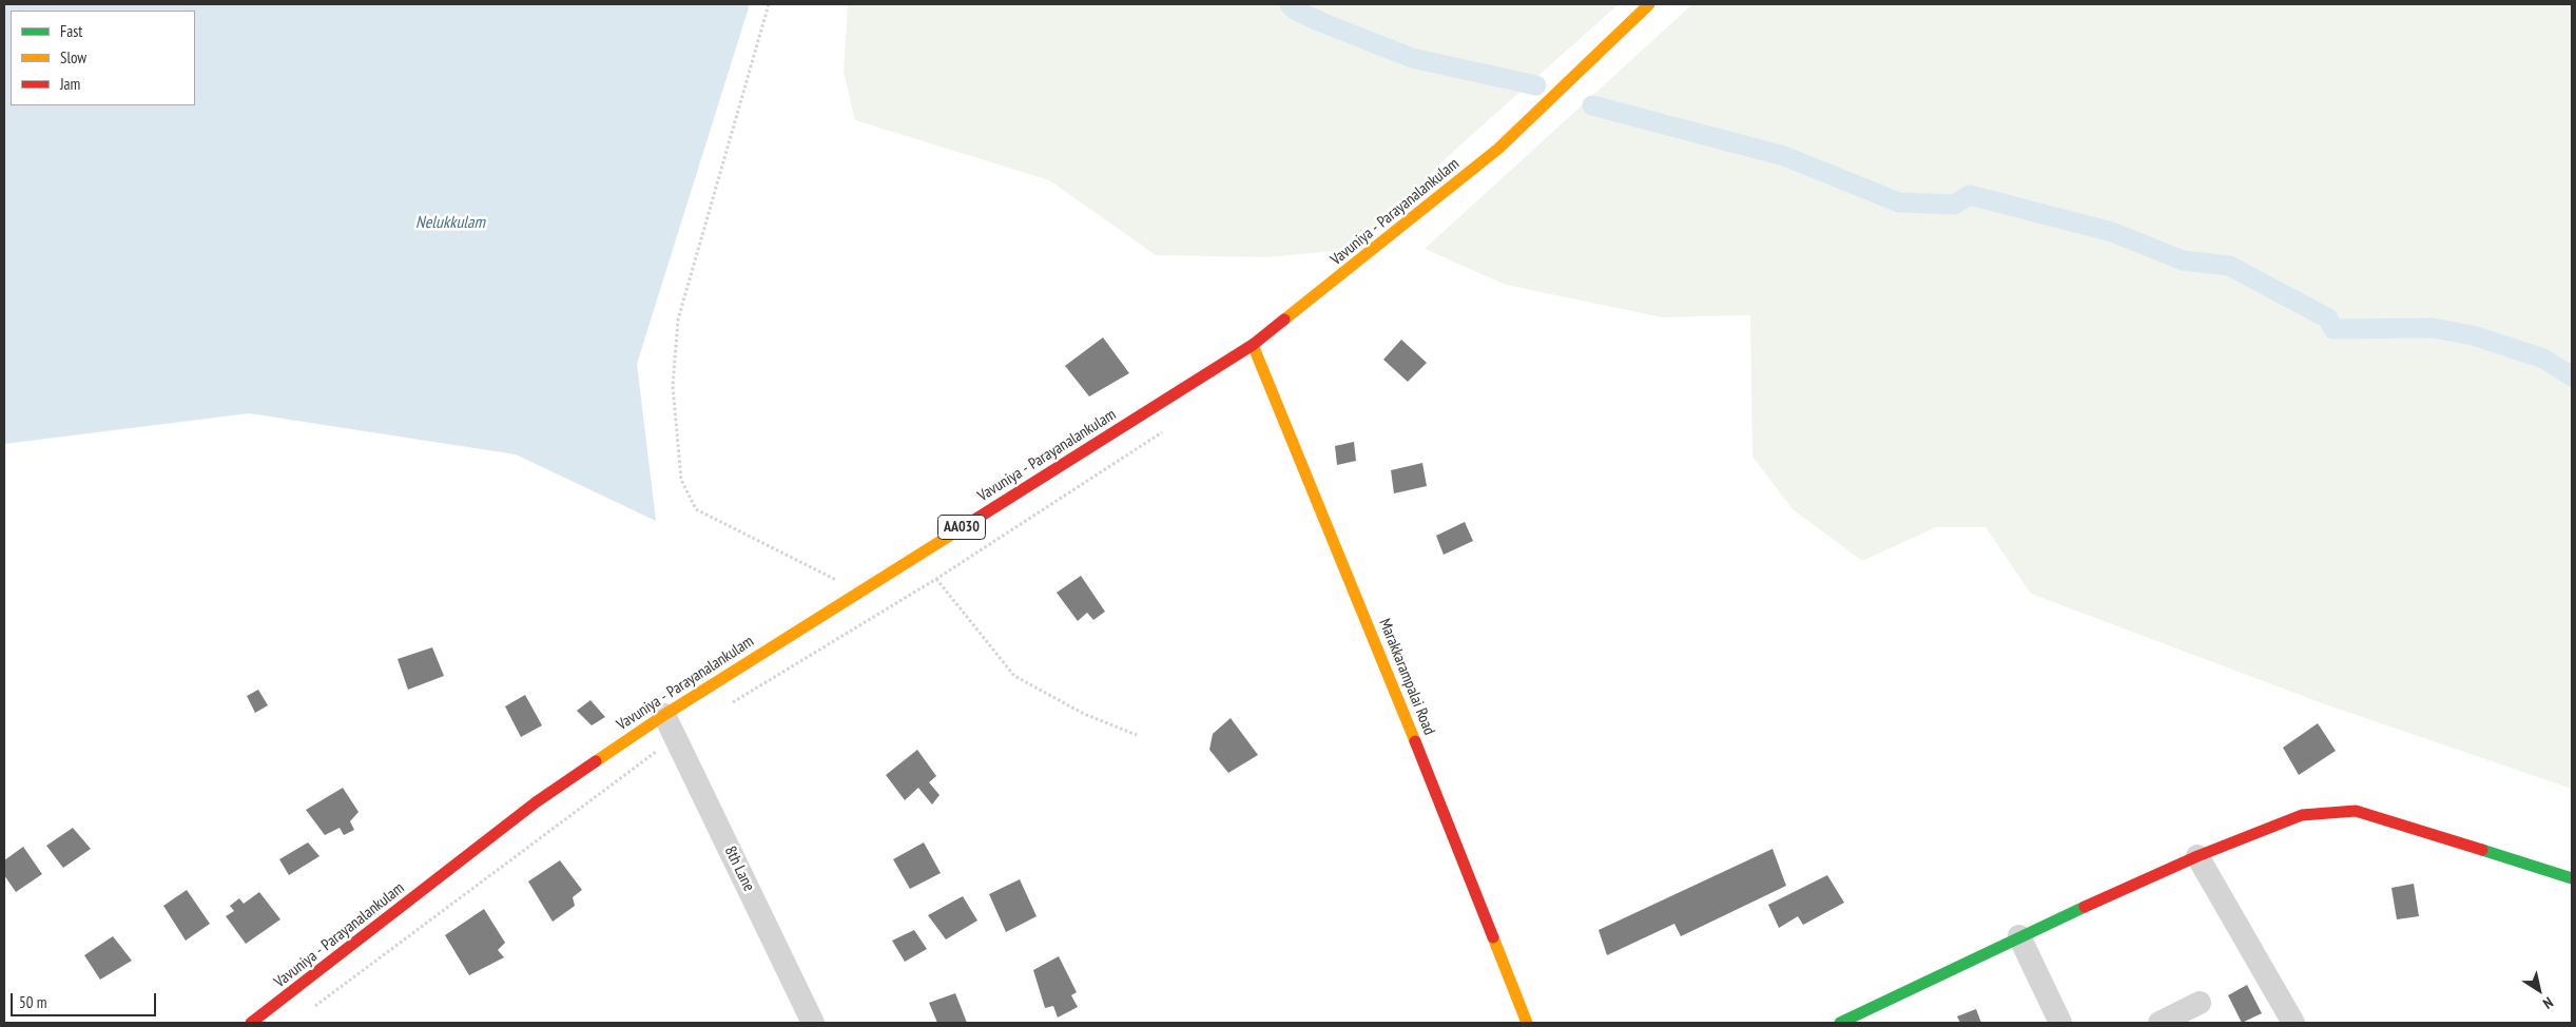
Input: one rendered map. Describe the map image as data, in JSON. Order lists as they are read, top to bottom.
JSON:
{
  "streets": {
    "main road": ["Vavuniya - Parayanalankulam", "AA030", "Marakkarampalai Road"],
    "street": ["8th Lane"]
  },
  "crossings": [
    ["Vavuniya - Parayanalankulam", "Marakkarampalai Road"],
    ["Vavuniya - Parayanalankulam", "8th Lane"]
  ],
  "water": ["Nelukkulam"],
  "legend": ["Fast", "Slow", "Jam"],
  "scale_bar": "50 m",
  "north": "bottom right"
}
